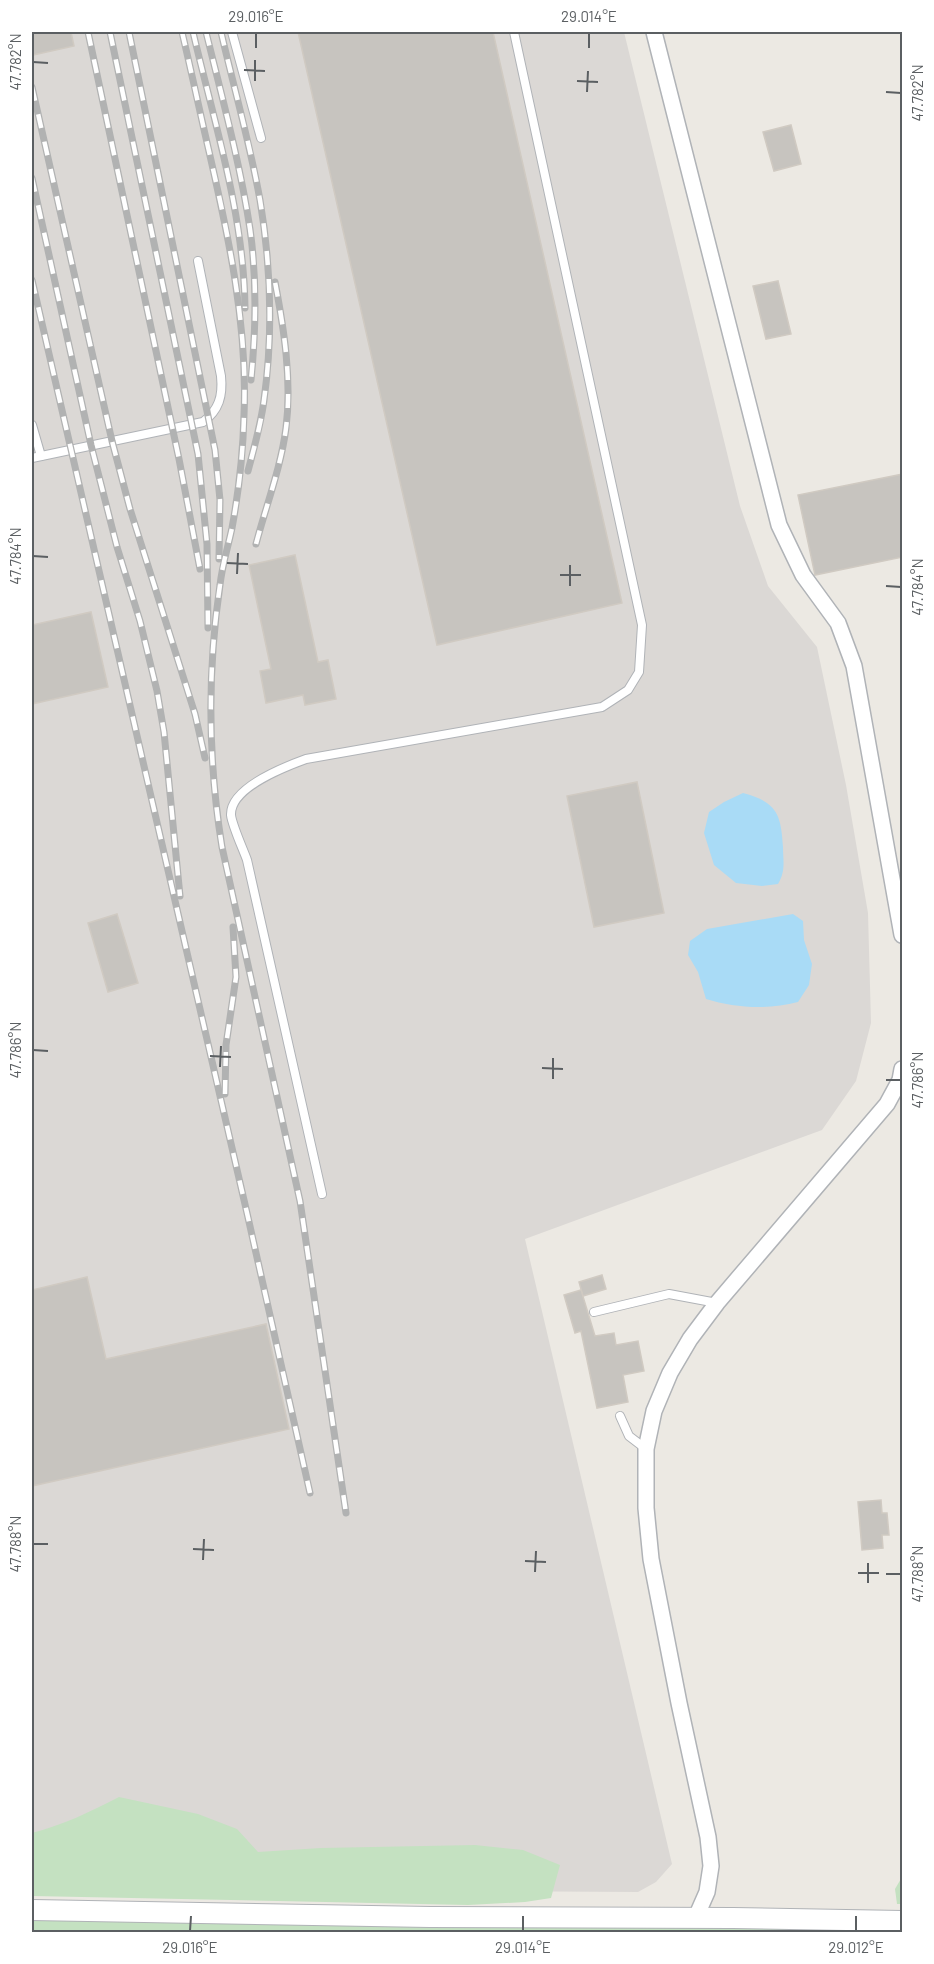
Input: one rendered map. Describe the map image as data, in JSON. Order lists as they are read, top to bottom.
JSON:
{
  "coordinates": [
    "29.016°E",
    "29.014°E",
    "47.782°N",
    "47.784°N",
    "47.786°N",
    "47.788°N",
    "29.012°E"
  ]
}
